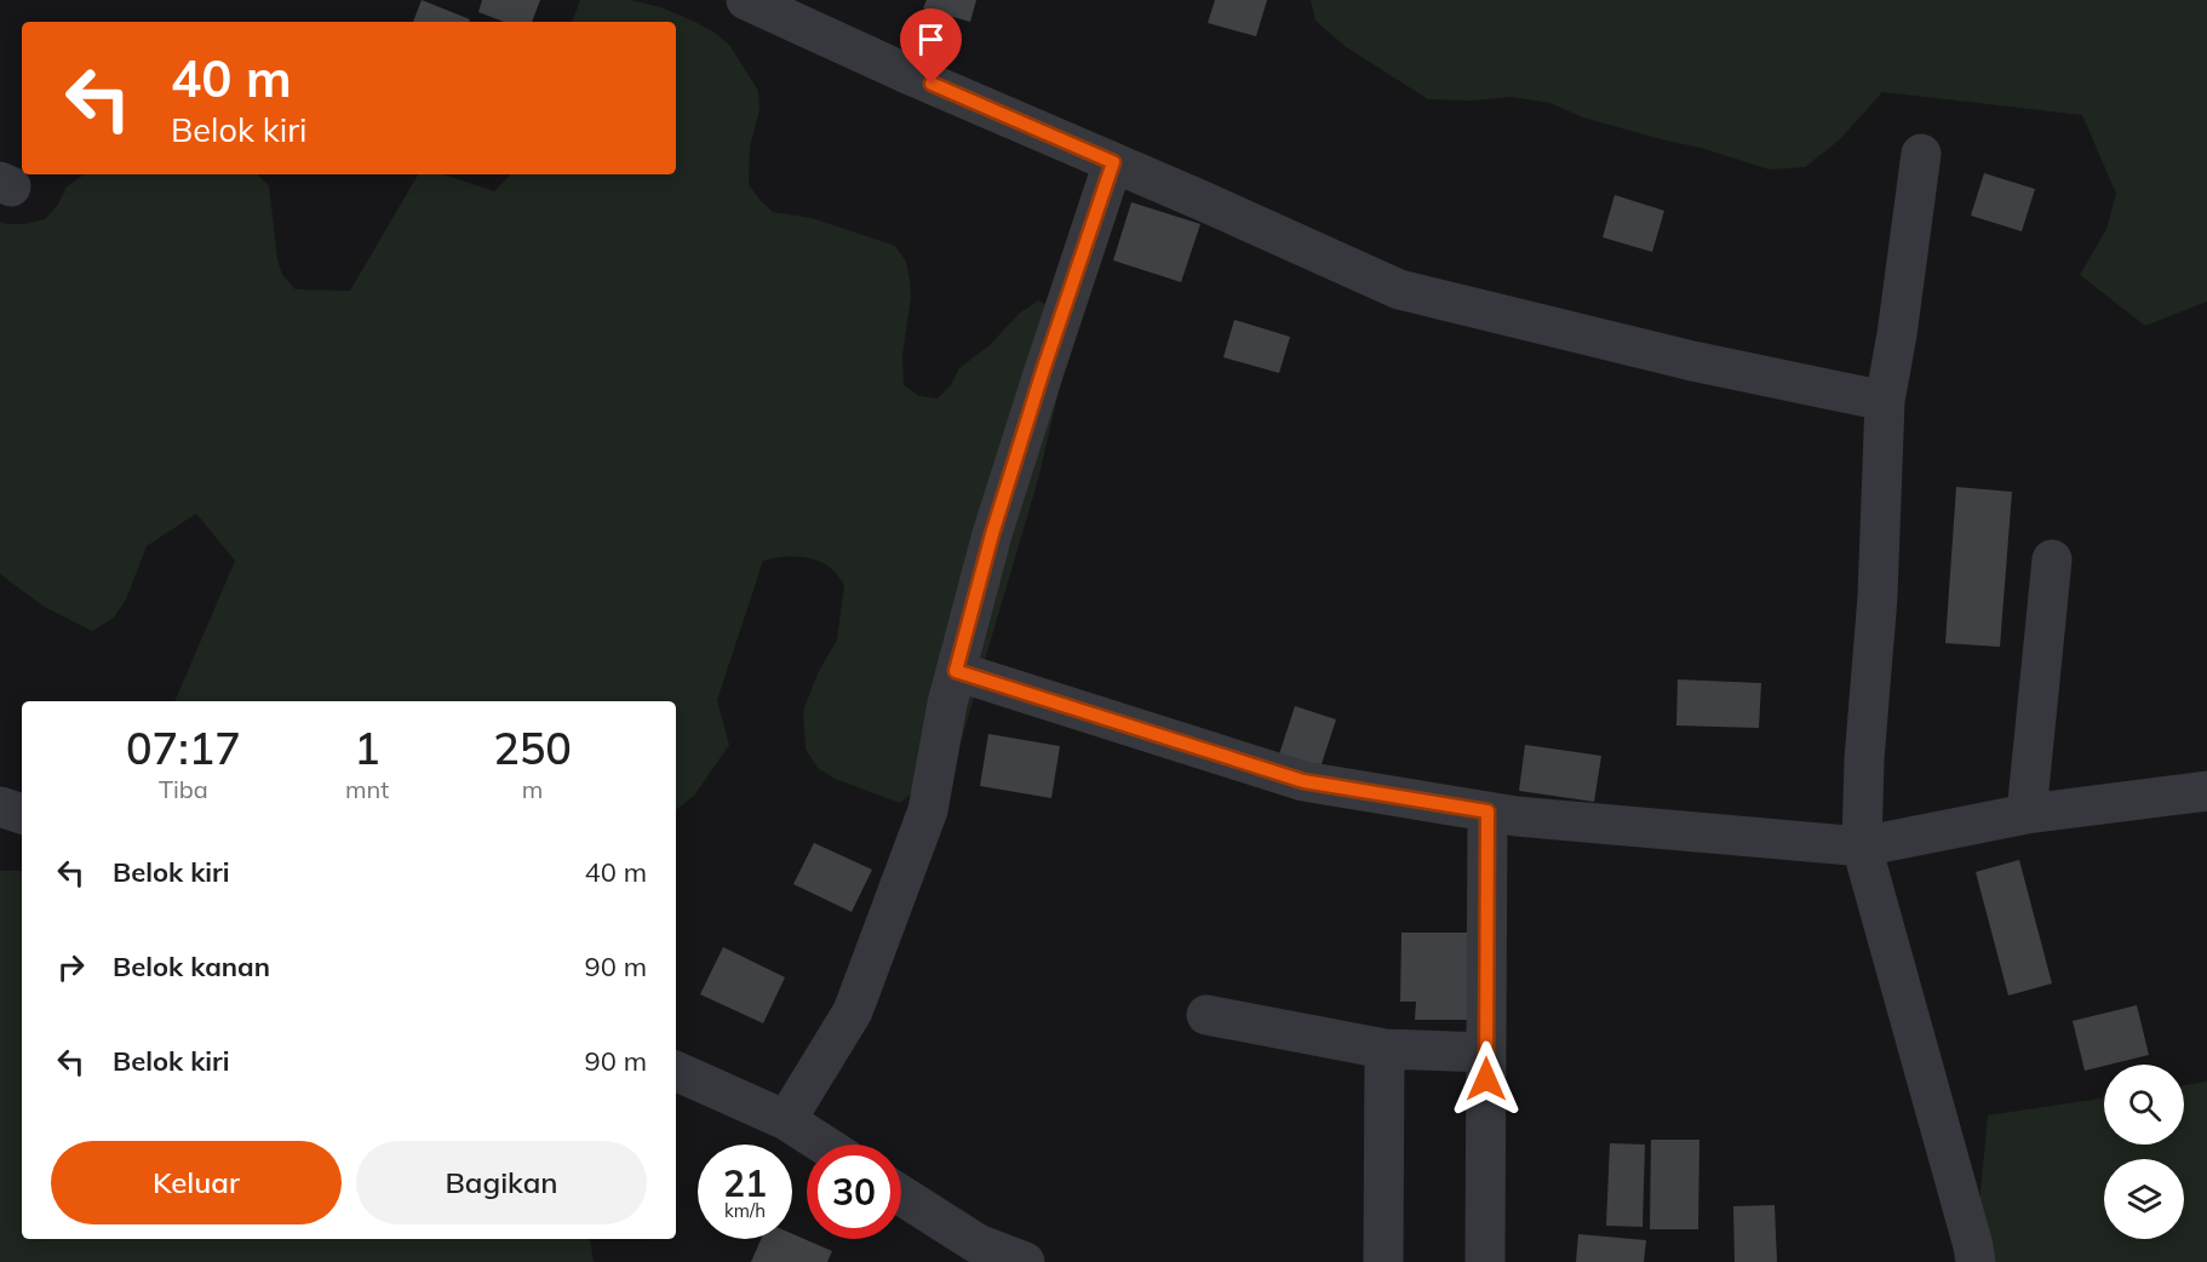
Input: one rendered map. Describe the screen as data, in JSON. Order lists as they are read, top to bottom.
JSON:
{
  "page": {
    "turn": ["40 m", "Belok kiri"],
    "eta": [
      "07:17",
      "Tiba",
      "1",
      "mnt",
      "250",
      "m"
    ],
    "list": [
      {
        "name": "Belok kiri",
        "value": "40 m"
      },
      {
        "name": "Belok kanan",
        "value": "90 m"
      },
      {
        "name": "Belok kiri",
        "value": "90 m"
      }
    ],
    "buttons": ["Keluar", "Bagikan"],
    "speed": "21 km/h",
    "limit": "30"
  }
}
